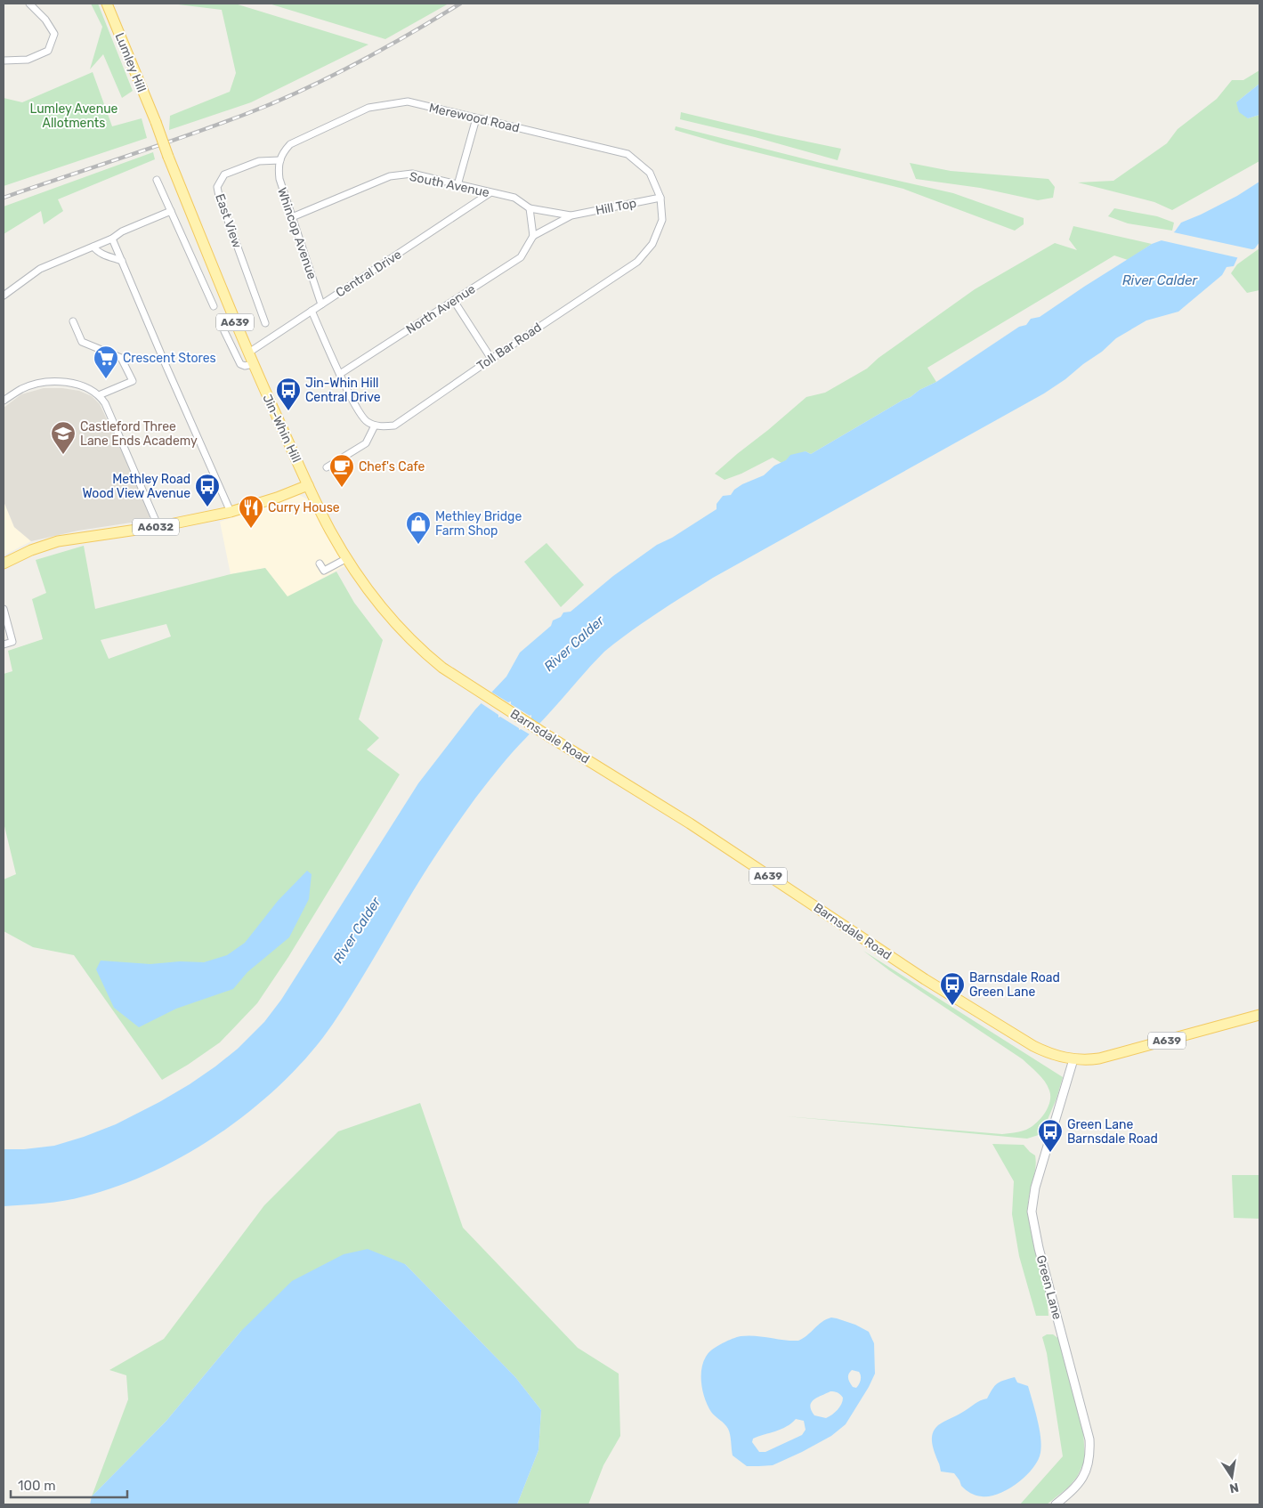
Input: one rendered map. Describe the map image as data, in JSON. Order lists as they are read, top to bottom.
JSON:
{
  "streets": {
    "main road": [
      "Lumley Hill",
      "A639",
      "Jin-Whin Hill",
      "A6032",
      "Barnsdale Road"
    ],
    "street": [
      "Merewood Road",
      "South Avenue",
      "Hill Top",
      "East View",
      "Whincop Avenue",
      "Central Drive",
      "North Avenue",
      "Toll Bar Road",
      "Green Lane"
    ]
  },
  "crossings": [
    ["Lumley Hill", "Jin-Whin Hill"],
    ["Merewood Road", "Hill Top"],
    ["Merewood Road", "East View"],
    ["Merewood Road", "Whincop Avenue"],
    ["Merewood Road", "Toll Bar Road"],
    ["South Avenue", "Hill Top"],
    ["South Avenue", "Whincop Avenue"],
    ["South Avenue", "Central Drive"],
    ["Hill Top", "North Avenue"],
    ["Hill Top", "Toll Bar Road"],
    ["East View", "Whincop Avenue"],
    ["Whincop Avenue", "Central Drive"],
    ["Central Drive", "Jin-Whin Hill"],
    ["Jin-Whin Hill", "A6032"],
    ["Jin-Whin Hill", "Barnsdale Road"],
    ["Barnsdale Road", "Green Lane"]
  ],
  "water": ["River Calder"],
  "parks": ["Lumley Avenue Allotments"],
  "places": {
    "supermarket": ["Crescent Stores"],
    "bus stop": [
      "Jin-Whin Hill Central Drive",
      "Methley Road Wood View Avenue",
      "Barnsdale Road Green Lane",
      "Green Lane Barnsdale Road"
    ],
    "school or university": ["Castleford Three Lane Ends Academy"],
    "cafe": ["Chef's Cafe"],
    "restaurant": ["Curry House"],
    "shop": ["Methley Bridge Farm Shop"]
  },
  "scale_bar": "100 m",
  "north": "bottom"
}
